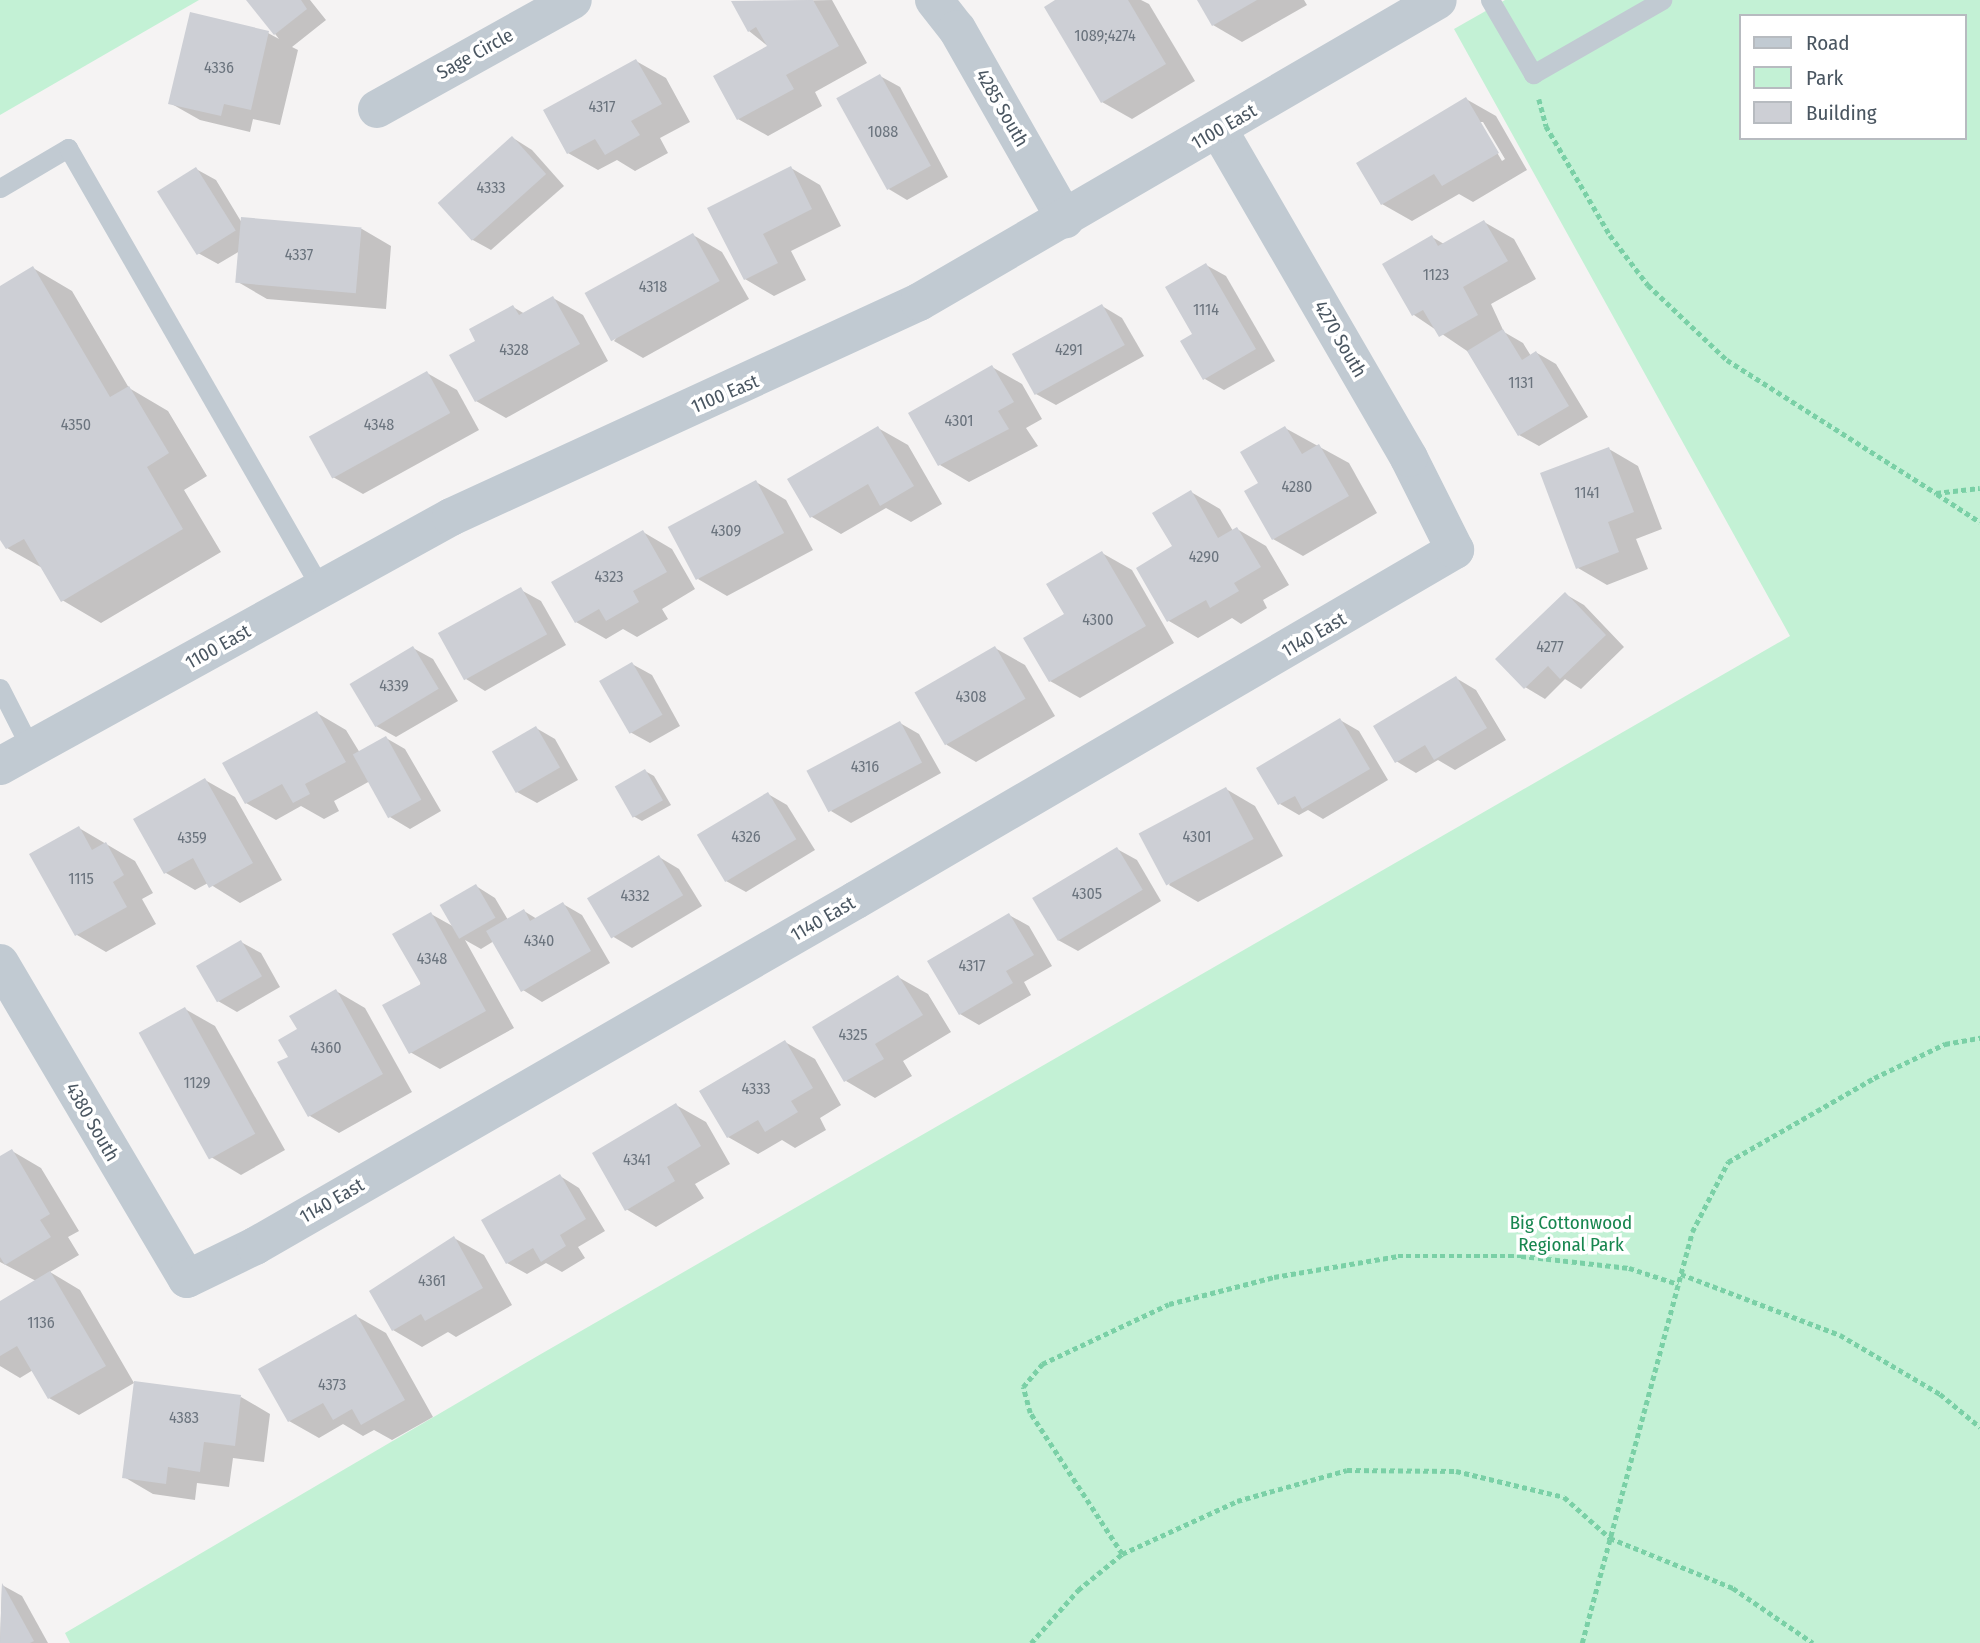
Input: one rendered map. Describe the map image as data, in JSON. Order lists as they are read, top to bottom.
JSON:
{
  "streets": {
    "street": [
      "Sage Circle",
      "4285 South",
      "1100 East",
      "4270 South",
      "1140 East",
      "4380 South"
    ]
  },
  "crossings": [
    ["4285 South", "1100 East"],
    ["1100 East", "4270 South"],
    ["4270 South", "1140 East"],
    ["1140 East", "4380 South"]
  ],
  "parks": ["Big Cottonwood Regional Park"],
  "house_numbers": [
    "1089;4274",
    "4336",
    "4317",
    "1088",
    "4333",
    "4337",
    "1123",
    "4318",
    "1114",
    "4328",
    "4291",
    "1131",
    "4301",
    "4350",
    "4348",
    "4280",
    "1141",
    "4309",
    "4290",
    "4323",
    "4300",
    "4277",
    "4339",
    "4308",
    "4316",
    "4326",
    "4301",
    "4359",
    "1115",
    "4305",
    "4332",
    "4340",
    "4348",
    "4317",
    "4325",
    "4360",
    "1129",
    "4333",
    "4341",
    "4361",
    "1136",
    "4373",
    "4383"
  ],
  "legend": ["Road", "Park", "Building"]
}
